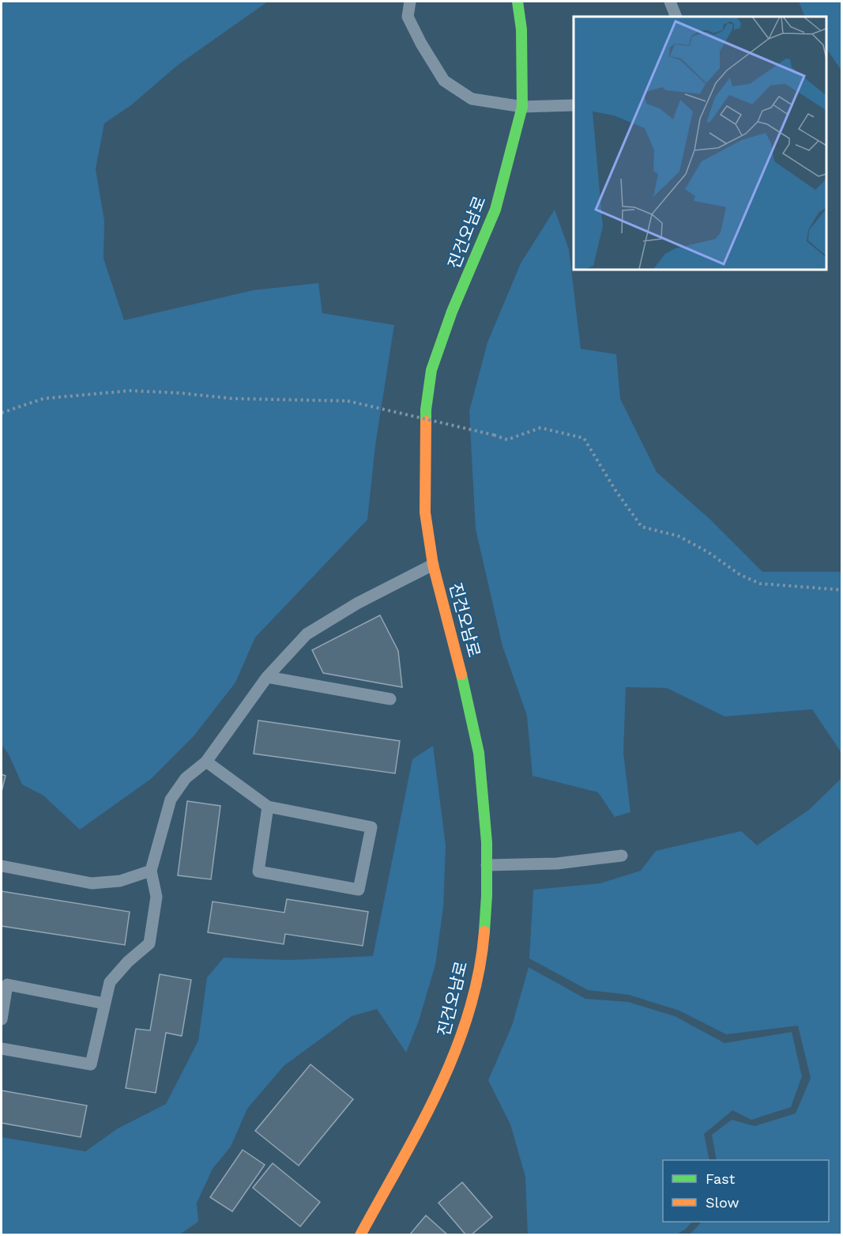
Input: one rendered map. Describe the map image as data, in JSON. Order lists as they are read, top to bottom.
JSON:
{
  "streets": {
    "main road": ["진건오남로"]
  },
  "legend": ["Fast", "Slow"]
}
